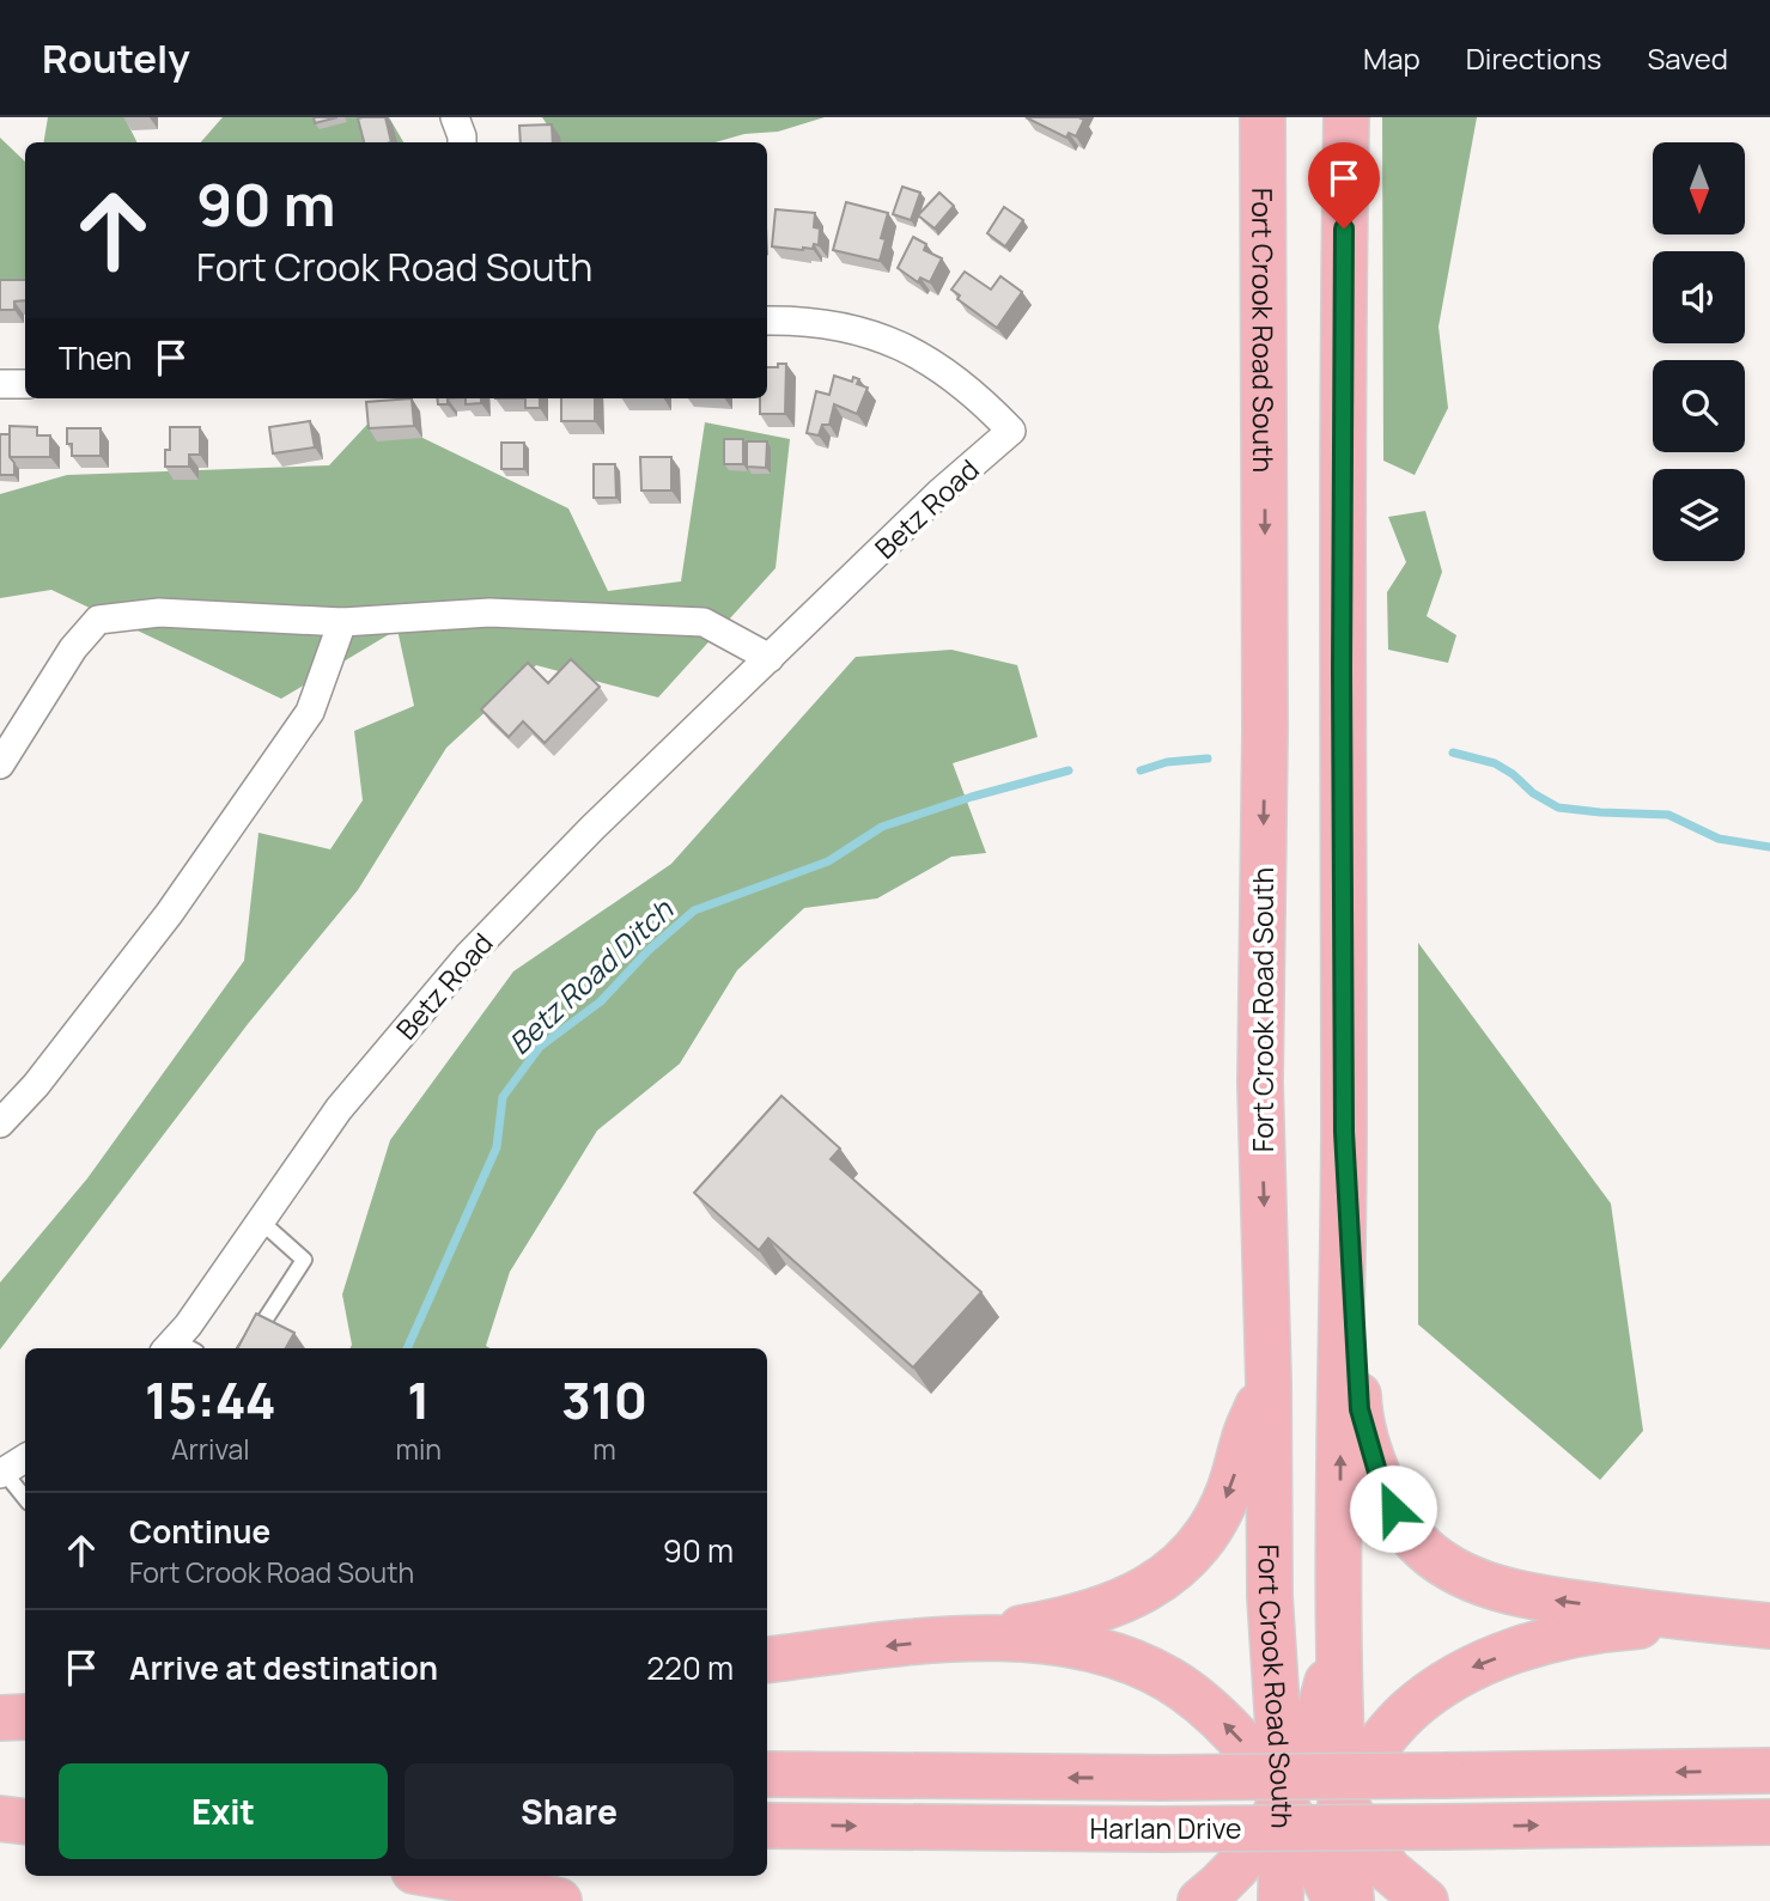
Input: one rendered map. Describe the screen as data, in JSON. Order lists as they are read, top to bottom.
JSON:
{
  "streets": {
    "main road": ["Fort Crook Road South", "Harlan Drive"],
    "street": ["Betz Road"]
  },
  "water": ["Betz Road Ditch"],
  "north": "bottom",
  "page": {
    "header": "Routely",
    "nav": ["Map", "Directions", "Saved"],
    "turn": ["90 m", "Fort Crook Road South"],
    "then": "Then",
    "eta": [
      "15:44",
      "Arrival",
      "1",
      "min",
      "310",
      "m"
    ],
    "list": [
      {
        "name": "Continue",
        "note": "Fort Crook Road South",
        "value": "90 m"
      },
      {
        "name": "Arrive at destination",
        "value": "220 m"
      }
    ],
    "buttons": ["Exit", "Share"]
  }
}
